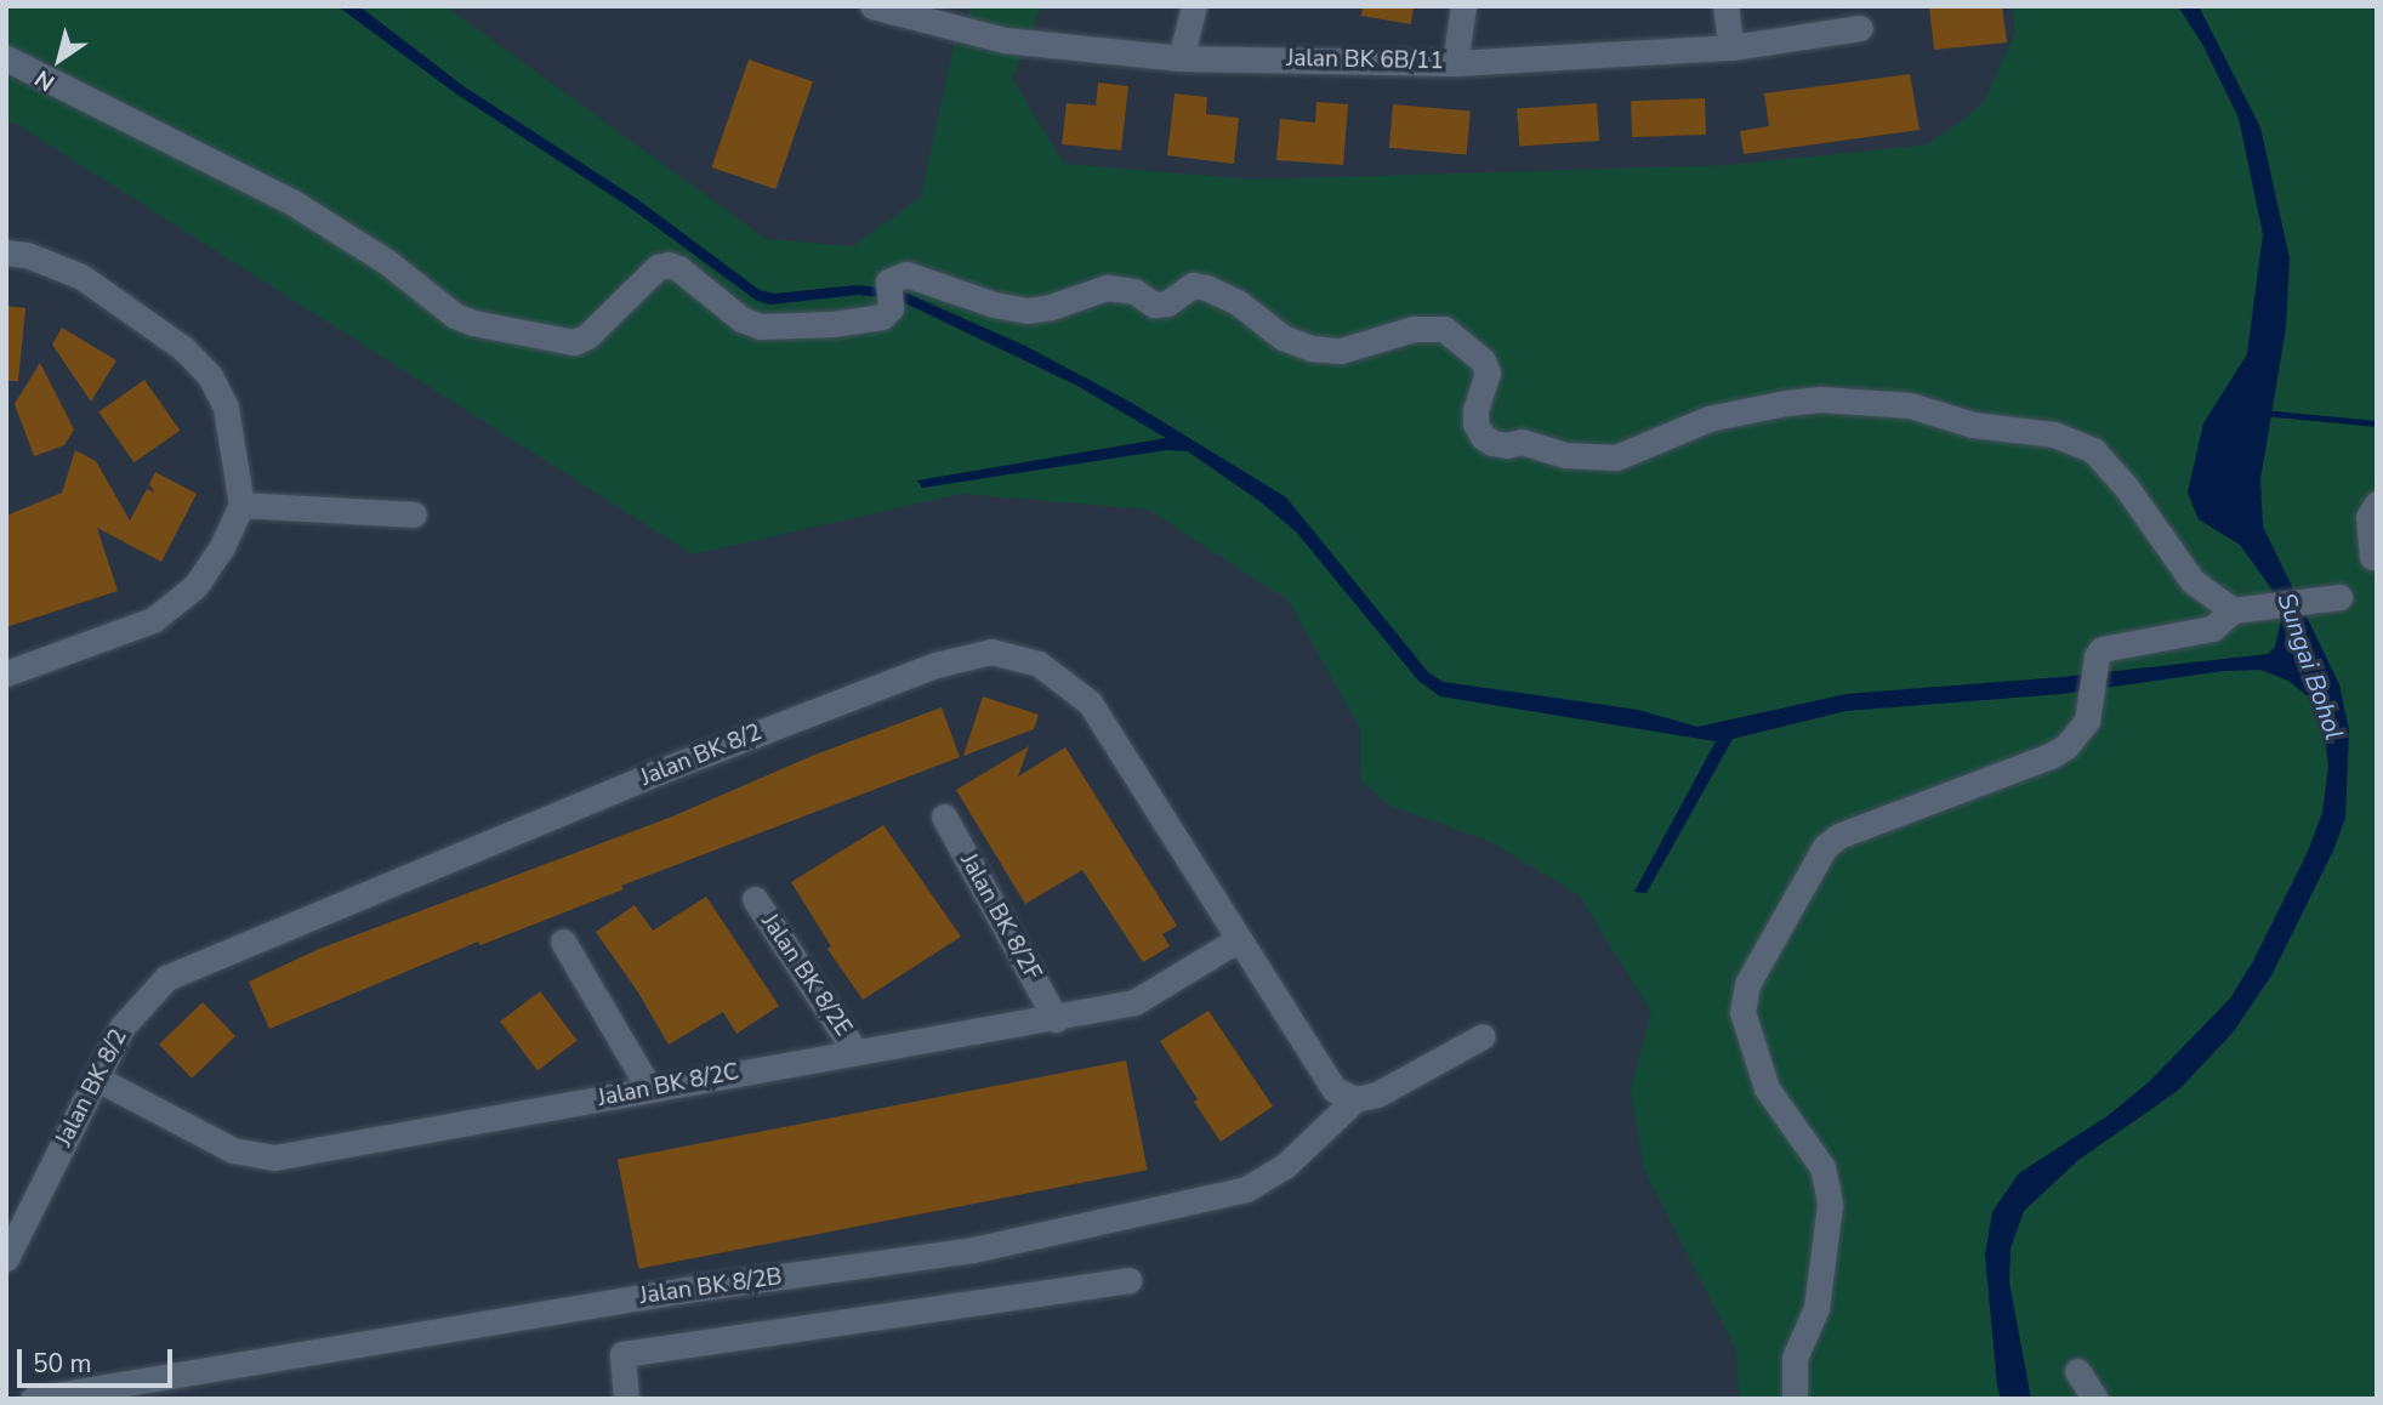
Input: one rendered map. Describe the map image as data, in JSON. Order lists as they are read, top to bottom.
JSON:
{
  "streets": {
    "street": [
      "Jalan BK 6B/11",
      "Jalan BK 8/2",
      "Jalan BK 8/2F",
      "Jalan BK 8/2E",
      "Jalan BK 8/2C",
      "Jalan BK 8/2B"
    ]
  },
  "crossings": [
    ["Jalan BK 8/2", "Jalan BK 8/2C"],
    ["Jalan BK 8/2", "Jalan BK 8/2B"],
    ["Jalan BK 8/2F", "Jalan BK 8/2C"],
    ["Jalan BK 8/2E", "Jalan BK 8/2C"]
  ],
  "water": ["Sungai Bohol"],
  "scale_bar": "50 m",
  "north": "bottom left"
}
